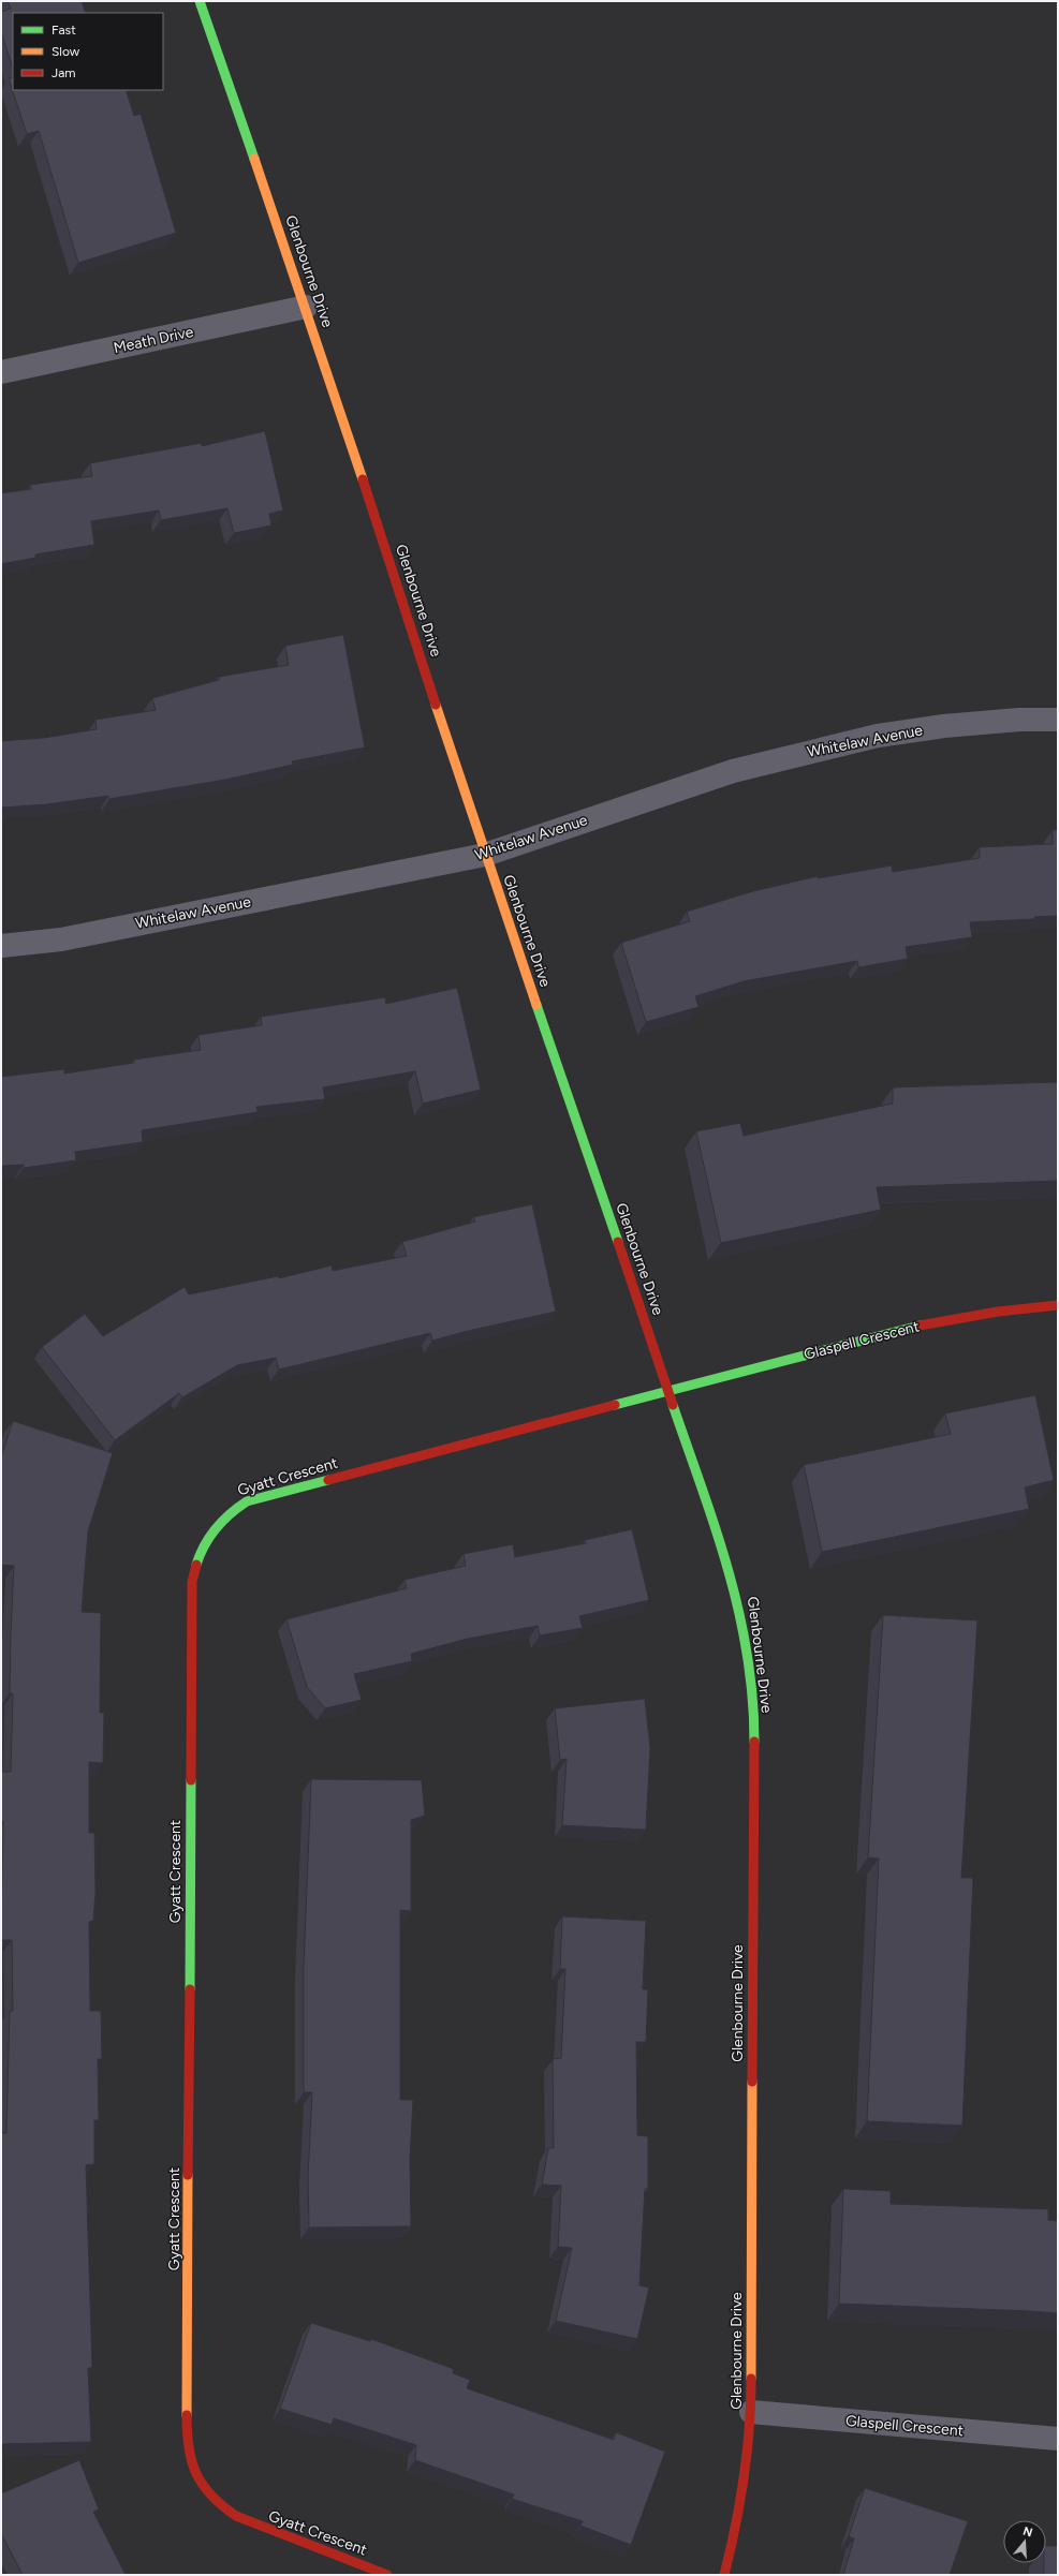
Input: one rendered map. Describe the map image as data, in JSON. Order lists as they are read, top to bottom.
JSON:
{
  "streets": {
    "street": [
      "Glenbourne Drive",
      "Meath Drive",
      "Whitelaw Avenue",
      "Glaspell Crescent",
      "Gyatt Crescent"
    ]
  },
  "crossings": [
    ["Glenbourne Drive", "Meath Drive"],
    ["Glenbourne Drive", "Whitelaw Avenue"],
    ["Glenbourne Drive", "Glaspell Crescent"],
    ["Glenbourne Drive", "Gyatt Crescent"],
    ["Glaspell Crescent", "Gyatt Crescent"]
  ],
  "legend": ["Fast", "Slow", "Jam"],
  "north": "top"
}
